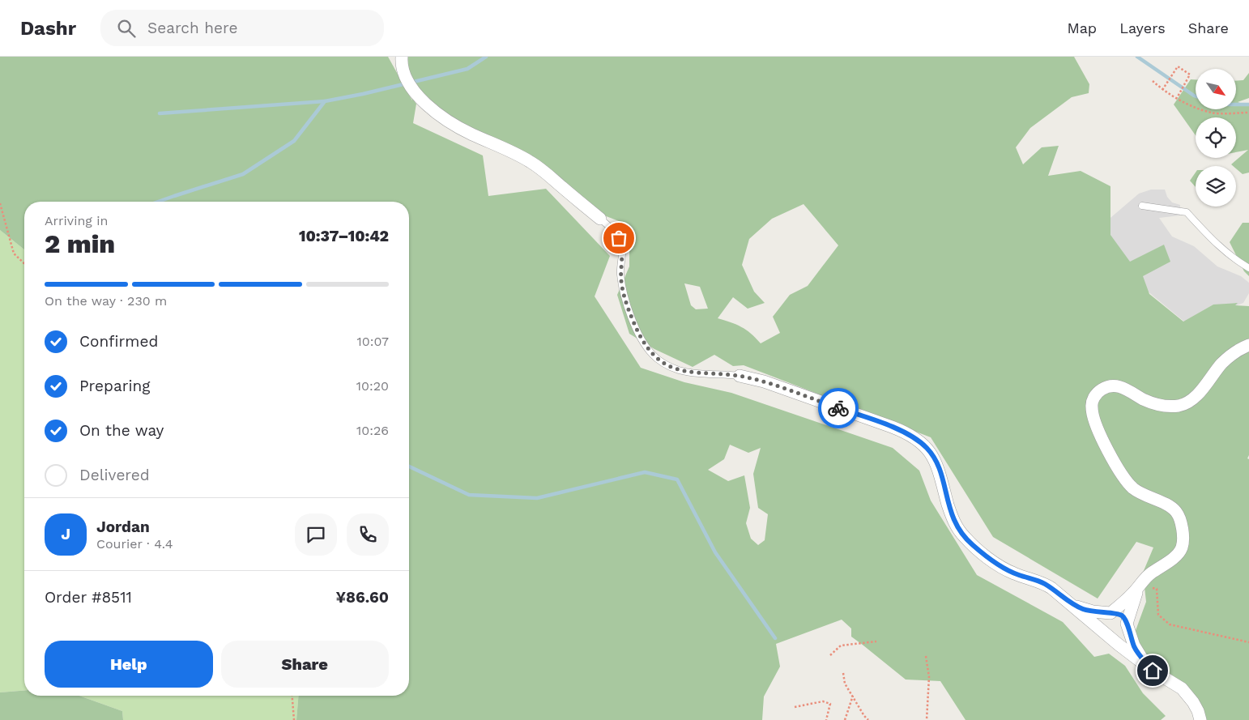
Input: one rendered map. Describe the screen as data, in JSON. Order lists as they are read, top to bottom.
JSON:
{
  "north": "bottom right",
  "page": {
    "header": "Dashr",
    "search": "Search here",
    "nav": ["Map", "Layers", "Share"],
    "heading": ["2 min", "Arriving in", "10:37–10:42"],
    "panel": [
      "Jordan",
      "Courier · 4.4",
      "Order #8511",
      "¥86.60"
    ],
    "bar": "On the way · 230 m",
    "list": [
      ["Confirmed", "10:07"],
      ["Preparing", "10:20"],
      ["On the way", "10:26"],
      "Delivered"
    ],
    "round": "J",
    "buttons": ["Help", "Share"]
  }
}
